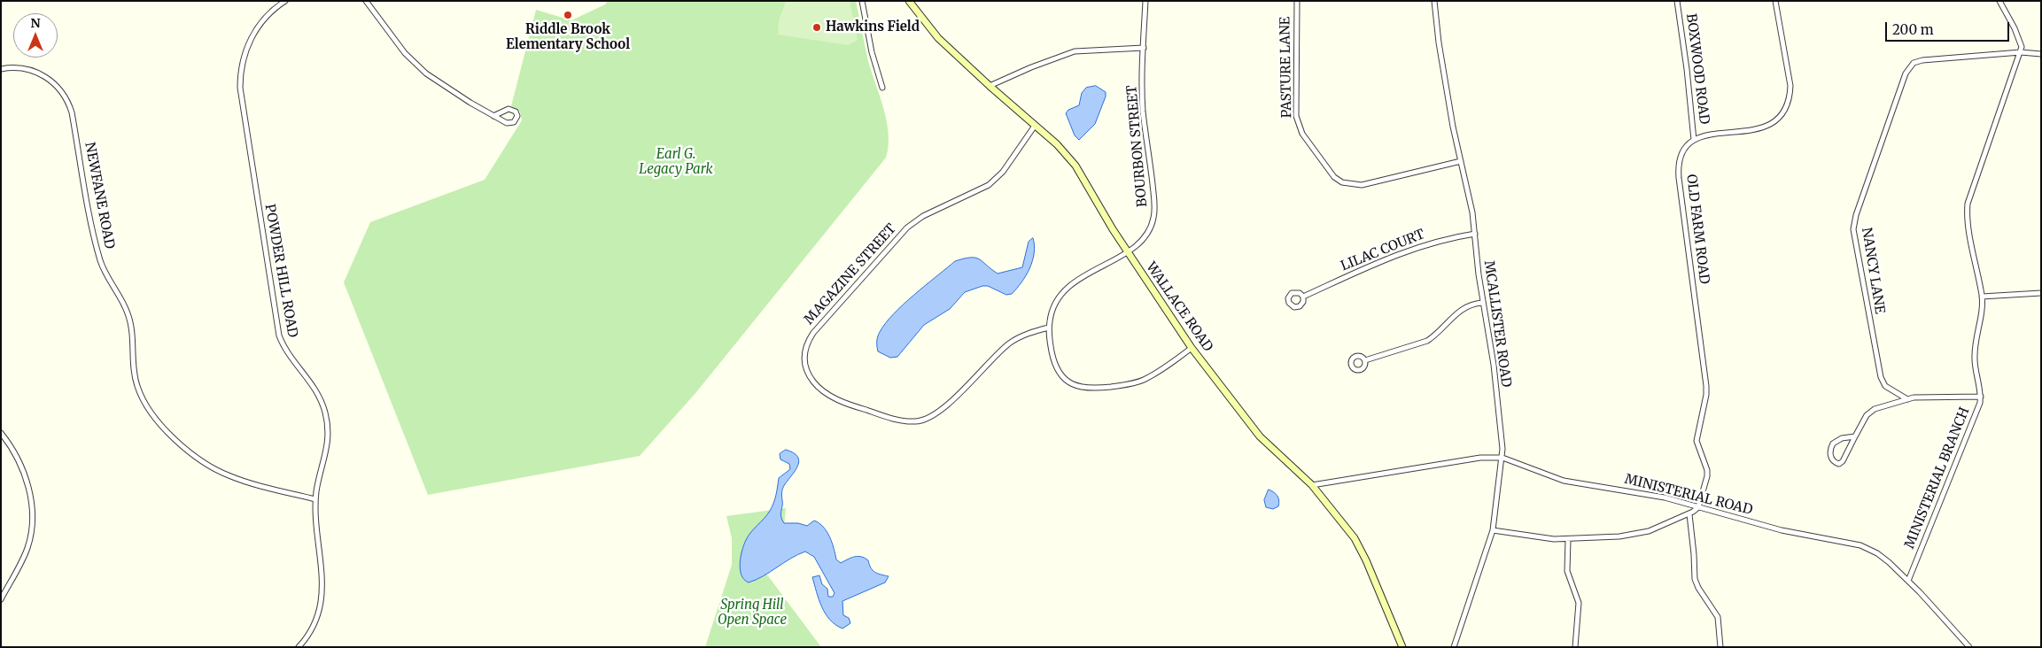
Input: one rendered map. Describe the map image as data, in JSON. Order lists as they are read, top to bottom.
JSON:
{
  "streets": {
    "street": [
      "PASTURE LANE",
      "BOXWOOD ROAD",
      "BOURBON STREET",
      "NEWFANE ROAD",
      "OLD FARM ROAD",
      "LILAC COURT",
      "POWDER HILL ROAD",
      "NANCY LANE",
      "MAGAZINE STREET",
      "WALLACE ROAD",
      "MCALLISTER ROAD",
      "MINISTERIAL BRANCH",
      "MINISTERIAL ROAD"
    ]
  },
  "crossings": [
    ["PASTURE LANE", "MCALLISTER ROAD"],
    ["BOXWOOD ROAD", "OLD FARM ROAD"],
    ["BOURBON STREET", "MAGAZINE STREET"],
    ["BOURBON STREET", "WALLACE ROAD"],
    ["NEWFANE ROAD", "POWDER HILL ROAD"],
    ["OLD FARM ROAD", "MINISTERIAL ROAD"],
    ["LILAC COURT", "MCALLISTER ROAD"],
    ["NANCY LANE", "MINISTERIAL BRANCH"],
    ["MAGAZINE STREET", "WALLACE ROAD"],
    ["WALLACE ROAD", "MINISTERIAL ROAD"],
    ["MCALLISTER ROAD", "MINISTERIAL ROAD"],
    ["MINISTERIAL BRANCH", "MINISTERIAL ROAD"]
  ],
  "parks": ["Earl G. Legacy Park", "Spring Hill Open Space"],
  "places": ["Riddle Brook Elementary School", "Hawkins Field"],
  "scale_bar": "200 m",
  "north": "top"
}
